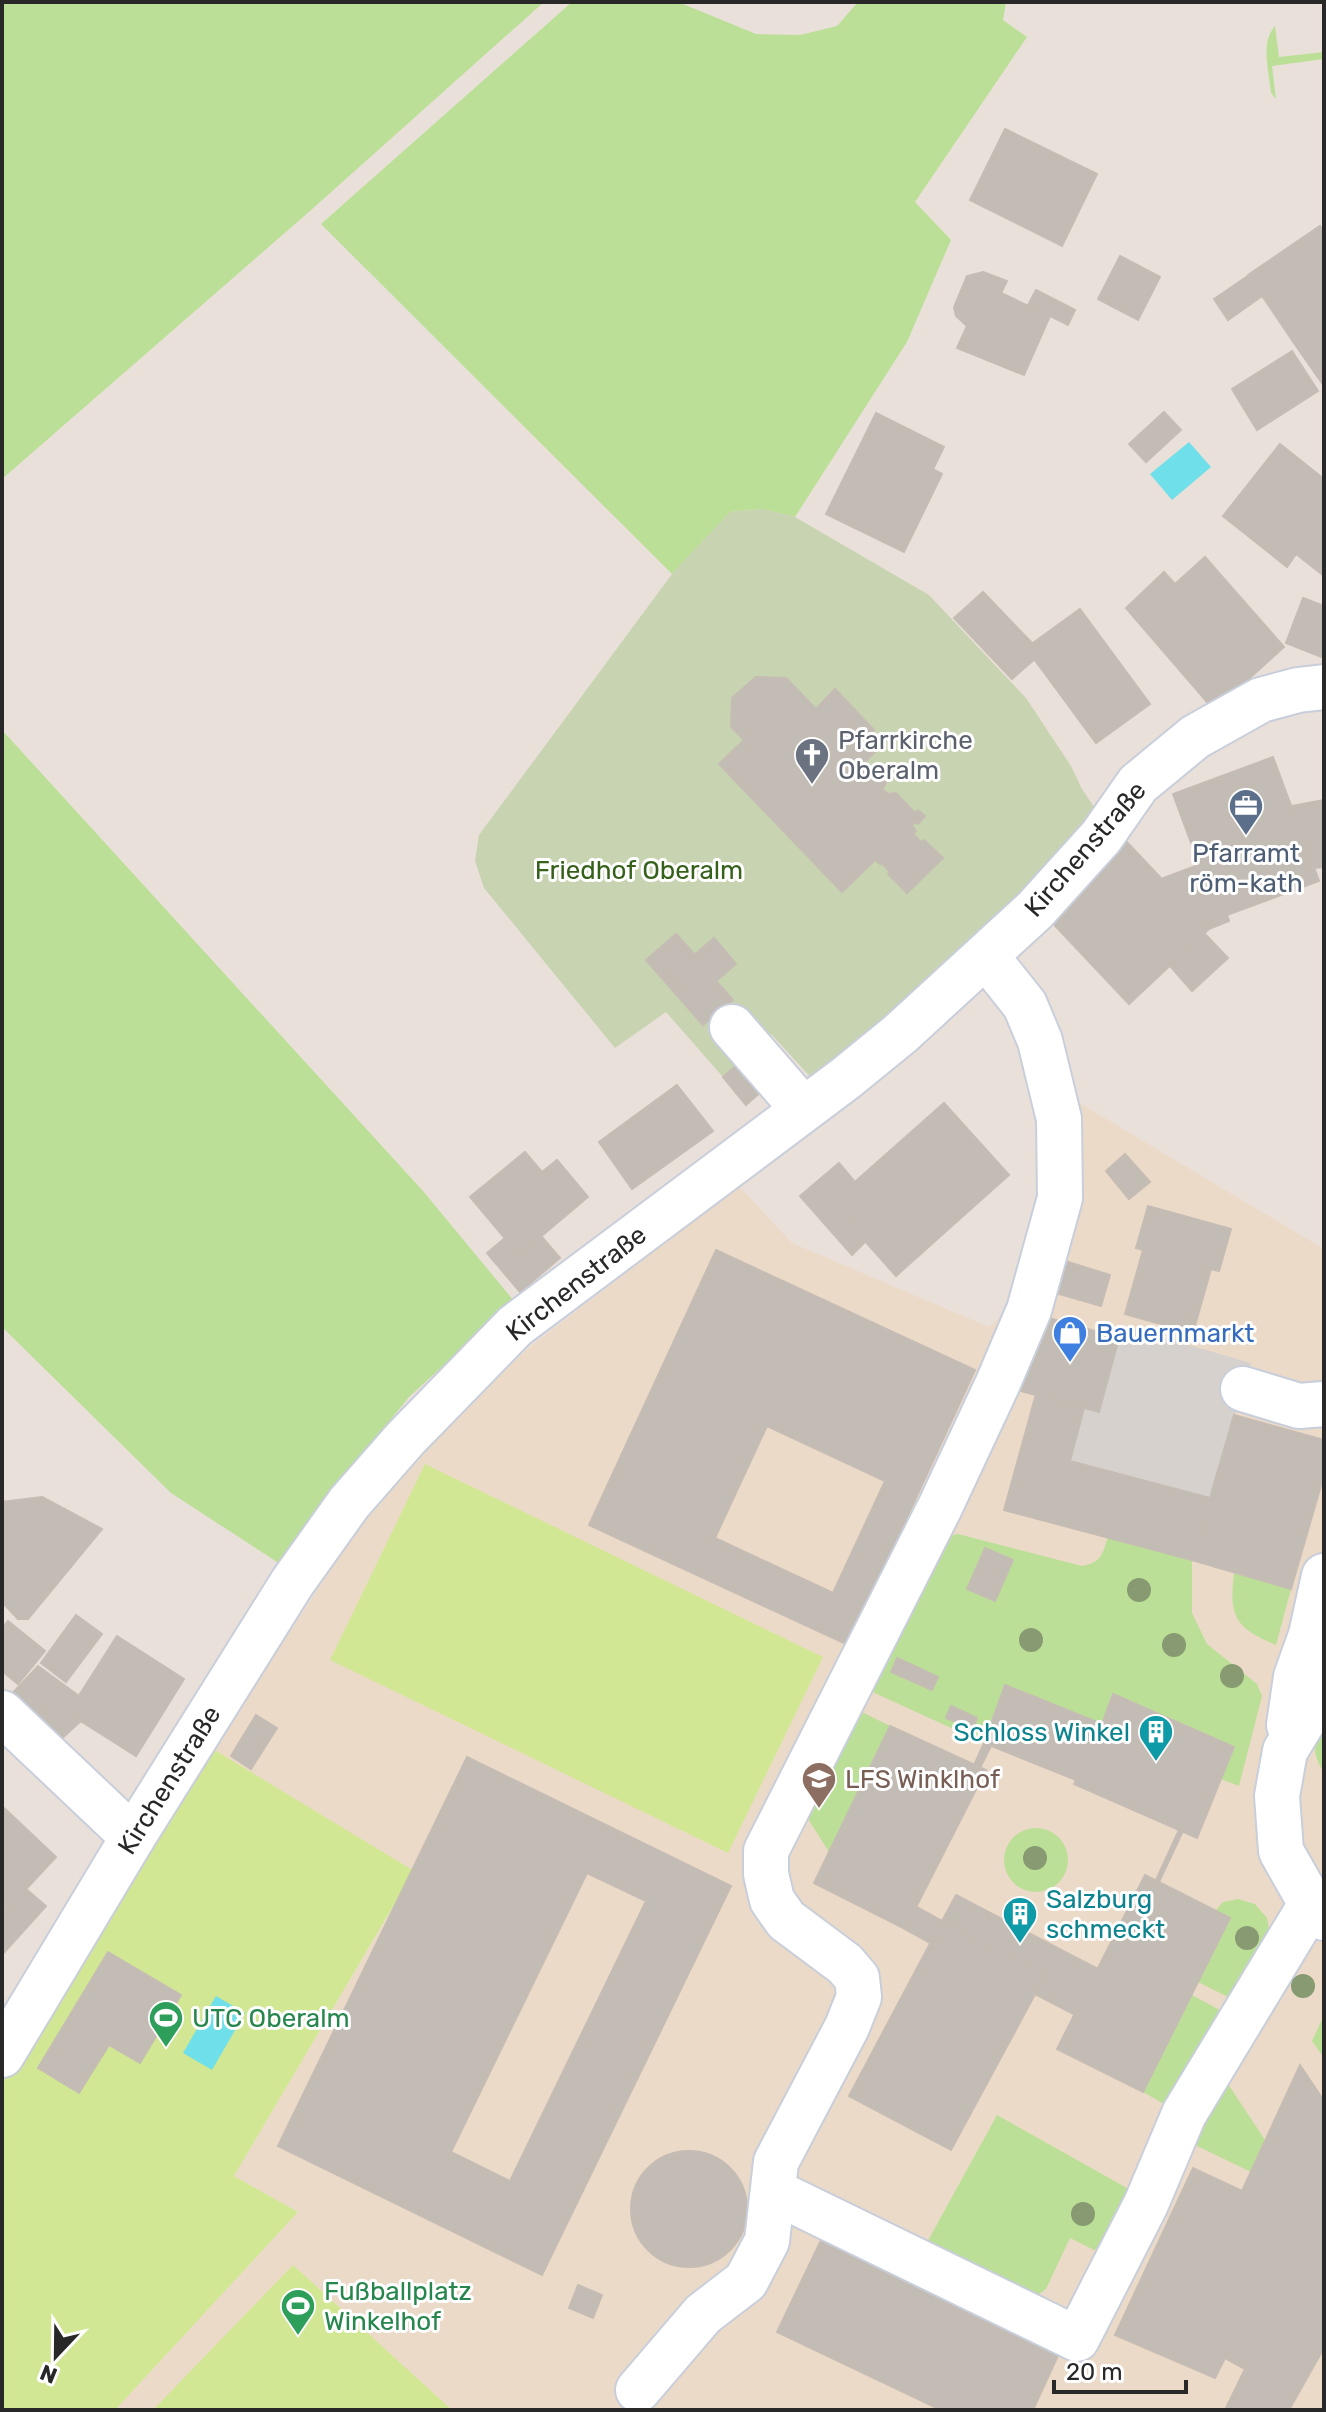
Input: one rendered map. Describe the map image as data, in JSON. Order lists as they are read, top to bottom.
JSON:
{
  "streets": {
    "street": ["Kirchenstraße"]
  },
  "parks": ["Friedhof Oberalm"],
  "places": {
    "church": ["Pfarrkirche Oberalm"],
    "office": ["Pfarramt röm-kath"],
    "shop": ["Bauernmarkt"],
    "building": ["Schloss Winkel", "Salzburg schmeckt"],
    "school or university": ["LFS Winklhof"],
    "sports": ["UTC Oberalm", "Fußballplatz Winkelhof"]
  },
  "scale_bar": "20 m",
  "north": "bottom"
}
